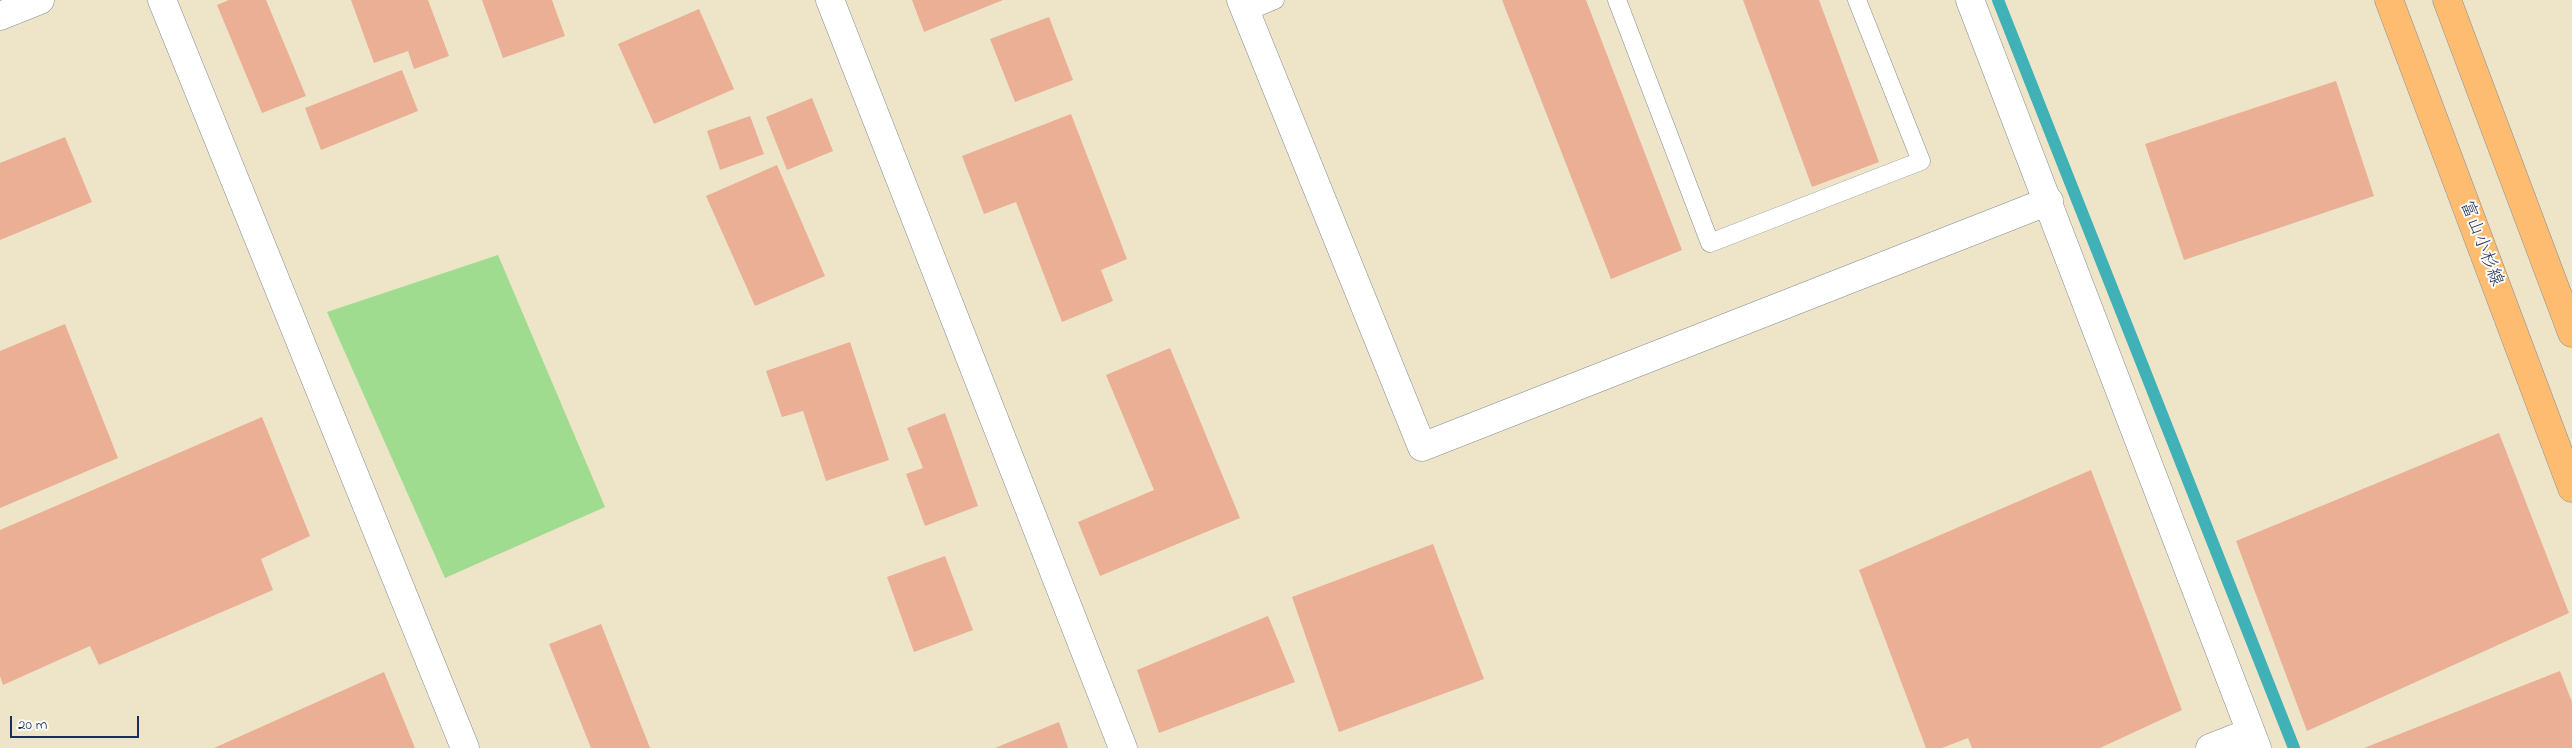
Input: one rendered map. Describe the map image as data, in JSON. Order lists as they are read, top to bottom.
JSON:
{
  "streets": {
    "main road": ["富山小杉線"]
  },
  "scale_bar": "20 m"
}
